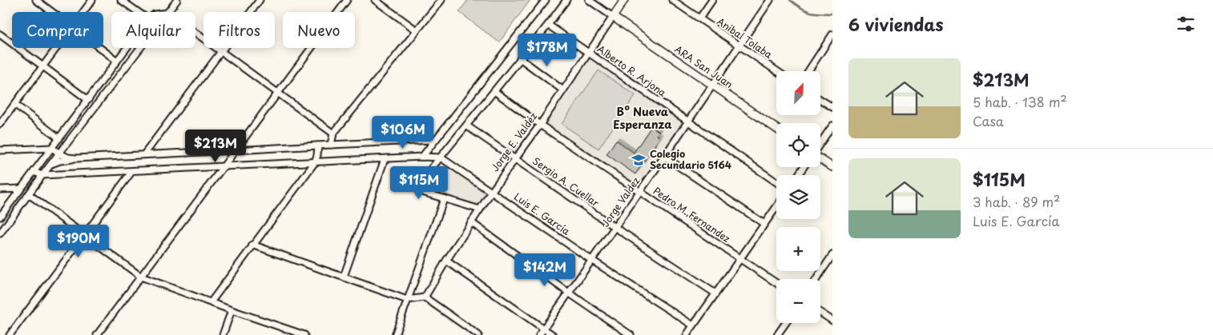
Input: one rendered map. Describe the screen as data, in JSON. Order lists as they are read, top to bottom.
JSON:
{
  "streets": {
    "street": [
      "Anibal Tolaba",
      "ARA San Juan",
      "Alberto R. Arjona",
      "Jorge E. Valdéz",
      "Sergio A. Cuellar",
      "Jorge Valdez",
      "Luis E. García",
      "Pedro M. Fernandez"
    ]
  },
  "crossings": [
    ["Anibal Tolaba", "Jorge Valdez"],
    ["ARA San Juan", "Jorge E. Valdéz"],
    ["ARA San Juan", "Jorge Valdez"],
    ["Alberto R. Arjona", "Jorge E. Valdéz"],
    ["Alberto R. Arjona", "Jorge Valdez"],
    ["Jorge E. Valdéz", "Sergio A. Cuellar"],
    ["Jorge E. Valdéz", "Luis E. García"],
    ["Jorge E. Valdéz", "Pedro M. Fernandez"],
    ["Sergio A. Cuellar", "Jorge Valdez"],
    ["Jorge Valdez", "Luis E. García"],
    ["Jorge Valdez", "Pedro M. Fernandez"]
  ],
  "districts": ["Bº Nueva Esperanza"],
  "places": {
    "school or university": ["Colegio Secundario 5164"]
  },
  "north": "top right",
  "page": {
    "heading": "6 viviendas",
    "chip": [
      "Comprar",
      "Alquilar",
      "Filtros",
      "Nuevo"
    ],
    "price": [
      "$178M",
      "$106M",
      "$213M",
      "$115M",
      "$190M",
      "$142M"
    ],
    "list": [
      {
        "name": "$213M",
        "note": "5 hab. · 138 m² · Casa"
      },
      {
        "name": "$115M",
        "note": "3 hab. · 89 m² · Luis E. García"
      }
    ],
    "map_buttons": ["+", "−"]
  }
}
